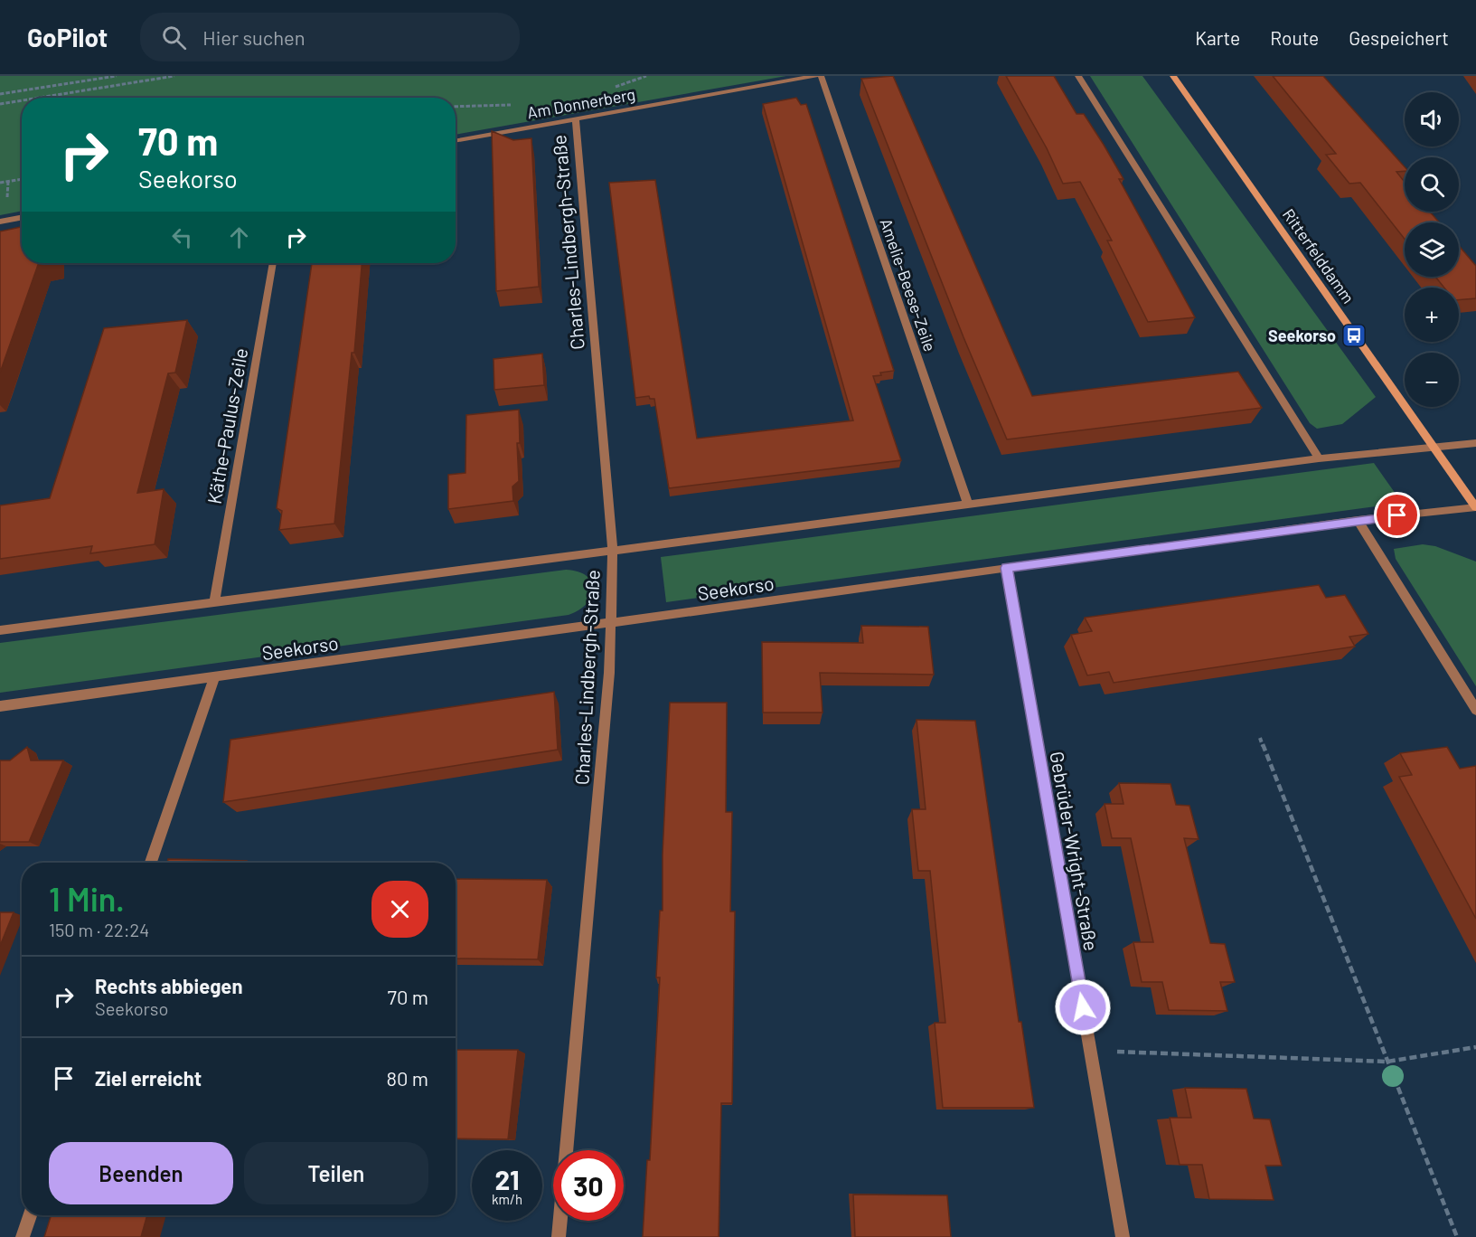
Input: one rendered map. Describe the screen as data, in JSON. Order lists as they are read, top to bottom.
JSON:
{
  "streets": {
    "main road": ["Ritterfelddamm"],
    "street": [
      "Am Donnerberg",
      "Charles-Lindbergh-Straße",
      "Amelie-Beese-Zeile",
      "Käthe-Paulus-Zeile",
      "Seekorso",
      "Gebrüder-Wright-Straße"
    ]
  },
  "crossings": [
    ["Am Donnerberg", "Charles-Lindbergh-Straße"],
    ["Charles-Lindbergh-Straße", "Seekorso"],
    ["Ritterfelddamm", "Seekorso"],
    ["Seekorso", "Gebrüder-Wright-Straße"]
  ],
  "places": {
    "bus stop": ["Seekorso"]
  },
  "page": {
    "header": "GoPilot",
    "search": "Hier suchen",
    "nav": ["Karte", "Route", "Gespeichert"],
    "map_buttons": ["+", "−"],
    "turn": ["70 m", "Seekorso"],
    "heading": ["1 Min.", "150 m · 22:24"],
    "list": [
      {
        "name": "Rechts abbiegen",
        "note": "Seekorso",
        "value": "70 m"
      },
      {
        "name": "Ziel erreicht",
        "value": "80 m"
      }
    ],
    "buttons": ["Beenden", "Teilen"],
    "speed": "21 km/h",
    "limit": "30"
  }
}
